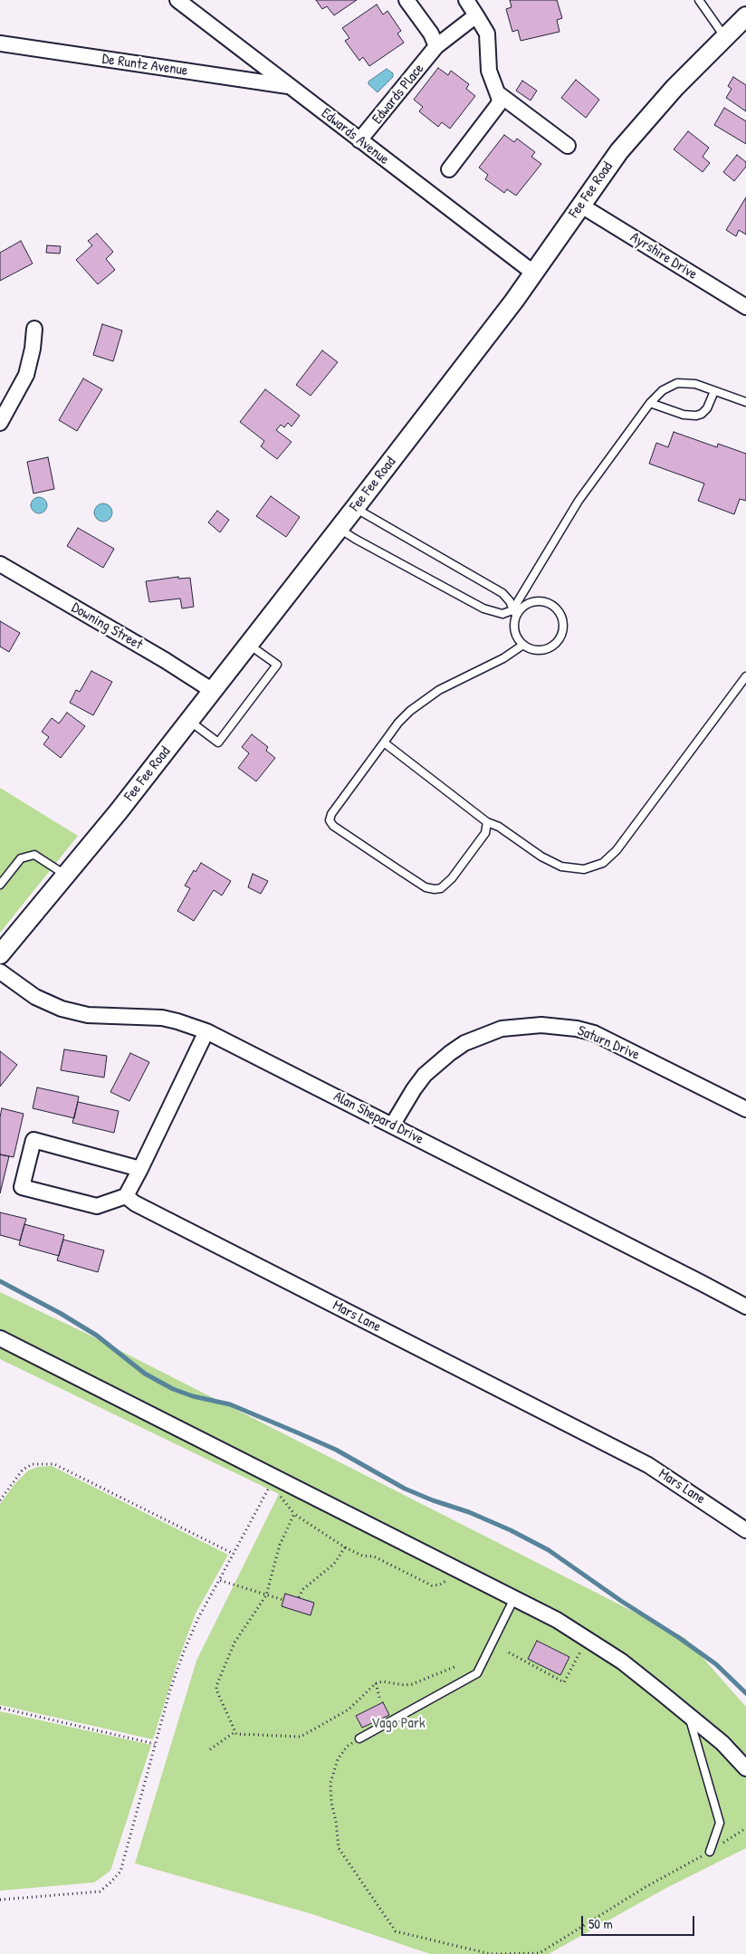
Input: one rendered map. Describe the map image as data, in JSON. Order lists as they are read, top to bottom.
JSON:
{
  "streets": {
    "street": [
      "De Runtz Avenue",
      "Edwards Place",
      "Edwards Avenue",
      "Fee Fee Road",
      "Ayrshire Drive",
      "Downing Street",
      "Saturn Drive",
      "Alan Shepard Drive",
      "Mars Lane"
    ]
  },
  "crossings": [
    ["De Runtz Avenue", "Edwards Avenue"],
    ["Edwards Place", "Edwards Avenue"],
    ["Edwards Avenue", "Fee Fee Road"],
    ["Fee Fee Road", "Ayrshire Drive"],
    ["Fee Fee Road", "Downing Street"],
    ["Saturn Drive", "Alan Shepard Drive"]
  ],
  "parks": ["Vago Park"],
  "scale_bar": "50 m"
}
